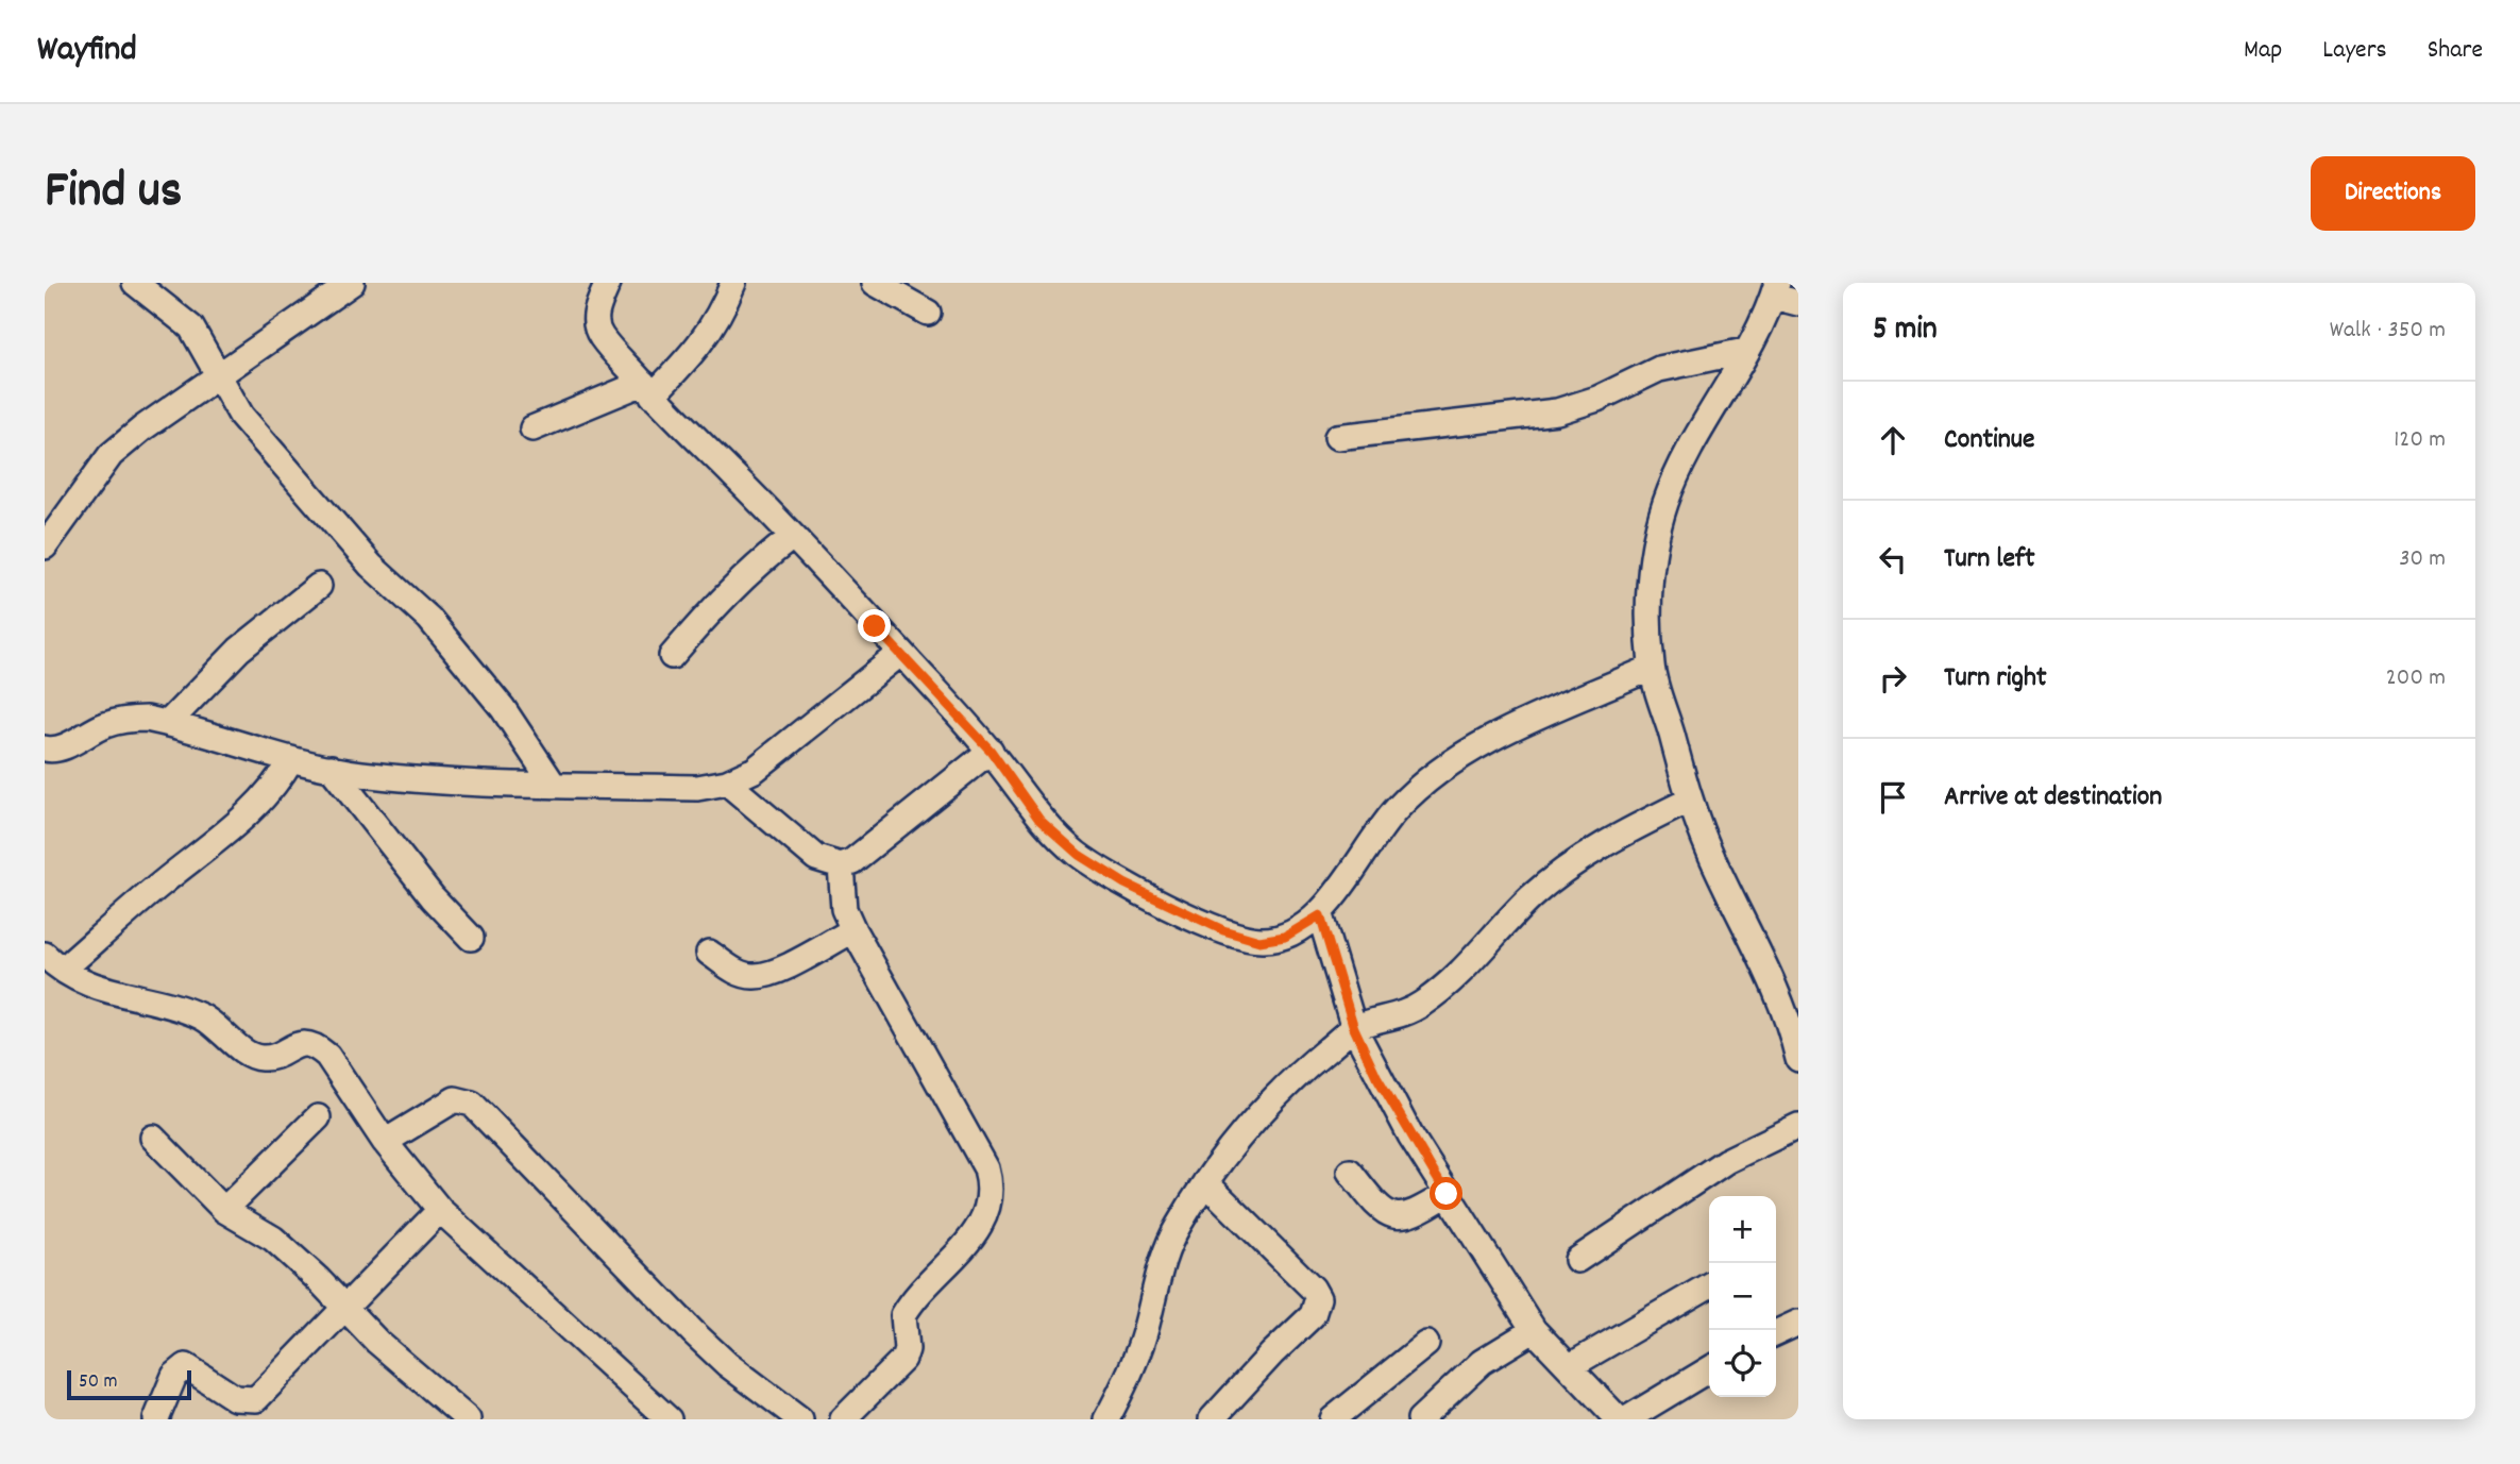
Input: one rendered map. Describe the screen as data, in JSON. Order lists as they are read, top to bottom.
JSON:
{
  "scale_bar": "50 m",
  "page": {
    "header": "Wayfind",
    "nav": ["Map", "Layers", "Share"],
    "title": "Find us",
    "buttons": "Directions",
    "heading": ["5 min", "Walk · 350 m"],
    "list": [
      ["Continue", "120 m"],
      ["Turn left", "30 m"],
      ["Turn right", "200 m"],
      "Arrive at destination"
    ],
    "map_buttons": ["+", "−"],
    "scale": "50 m"
  }
}
